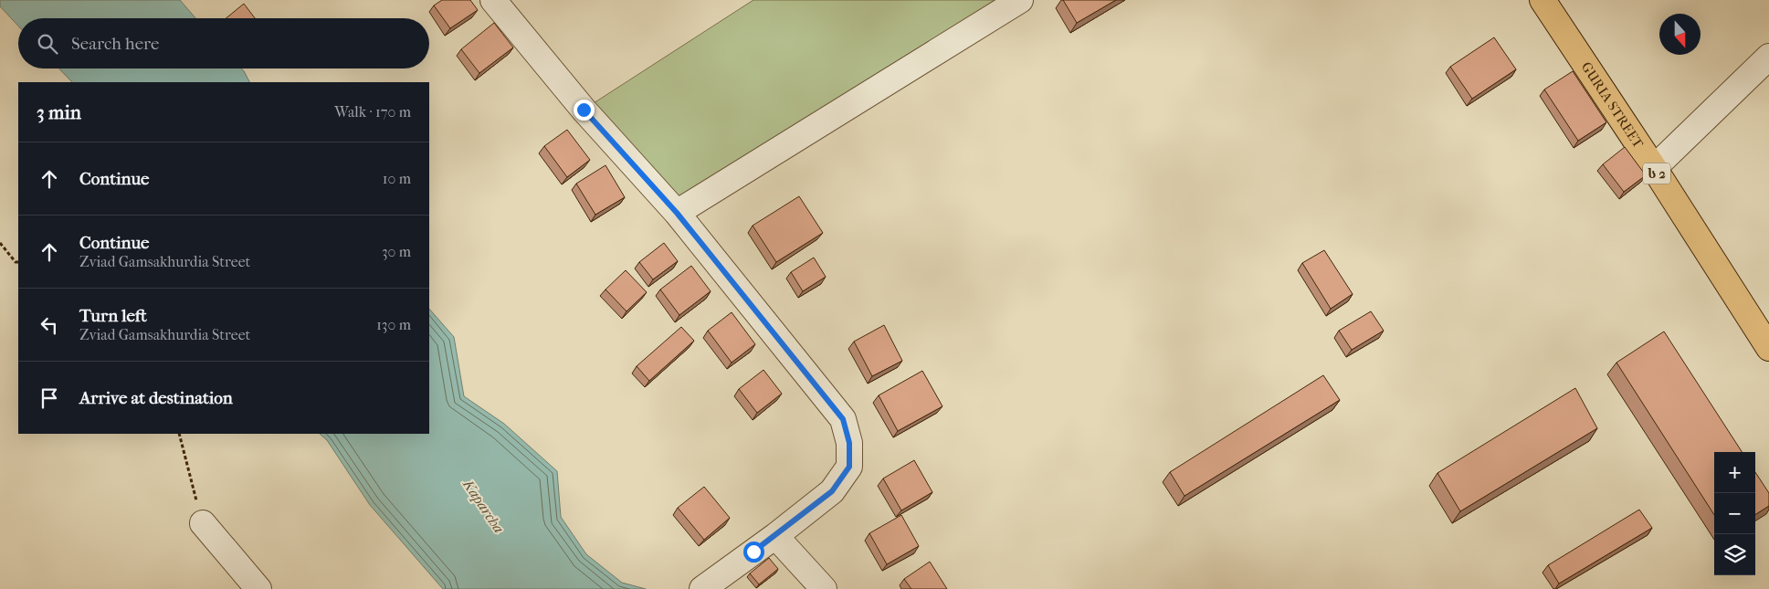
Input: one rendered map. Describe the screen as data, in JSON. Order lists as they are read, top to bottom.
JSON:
{
  "streets": {
    "highway": ["GURIA STREET", "ს 2"]
  },
  "water": ["Kaparcha"],
  "north": "bottom",
  "page": {
    "search": "Search here",
    "heading": ["3 min", "Walk · 170 m"],
    "list": [
      ["Continue", "10 m"],
      ["Continue", "Zviad Gamsakhurdia Street", "30 m"],
      ["Turn left", "Zviad Gamsakhurdia Street", "130 m"],
      "Arrive at destination"
    ],
    "map_buttons": ["+", "−"]
  }
}
